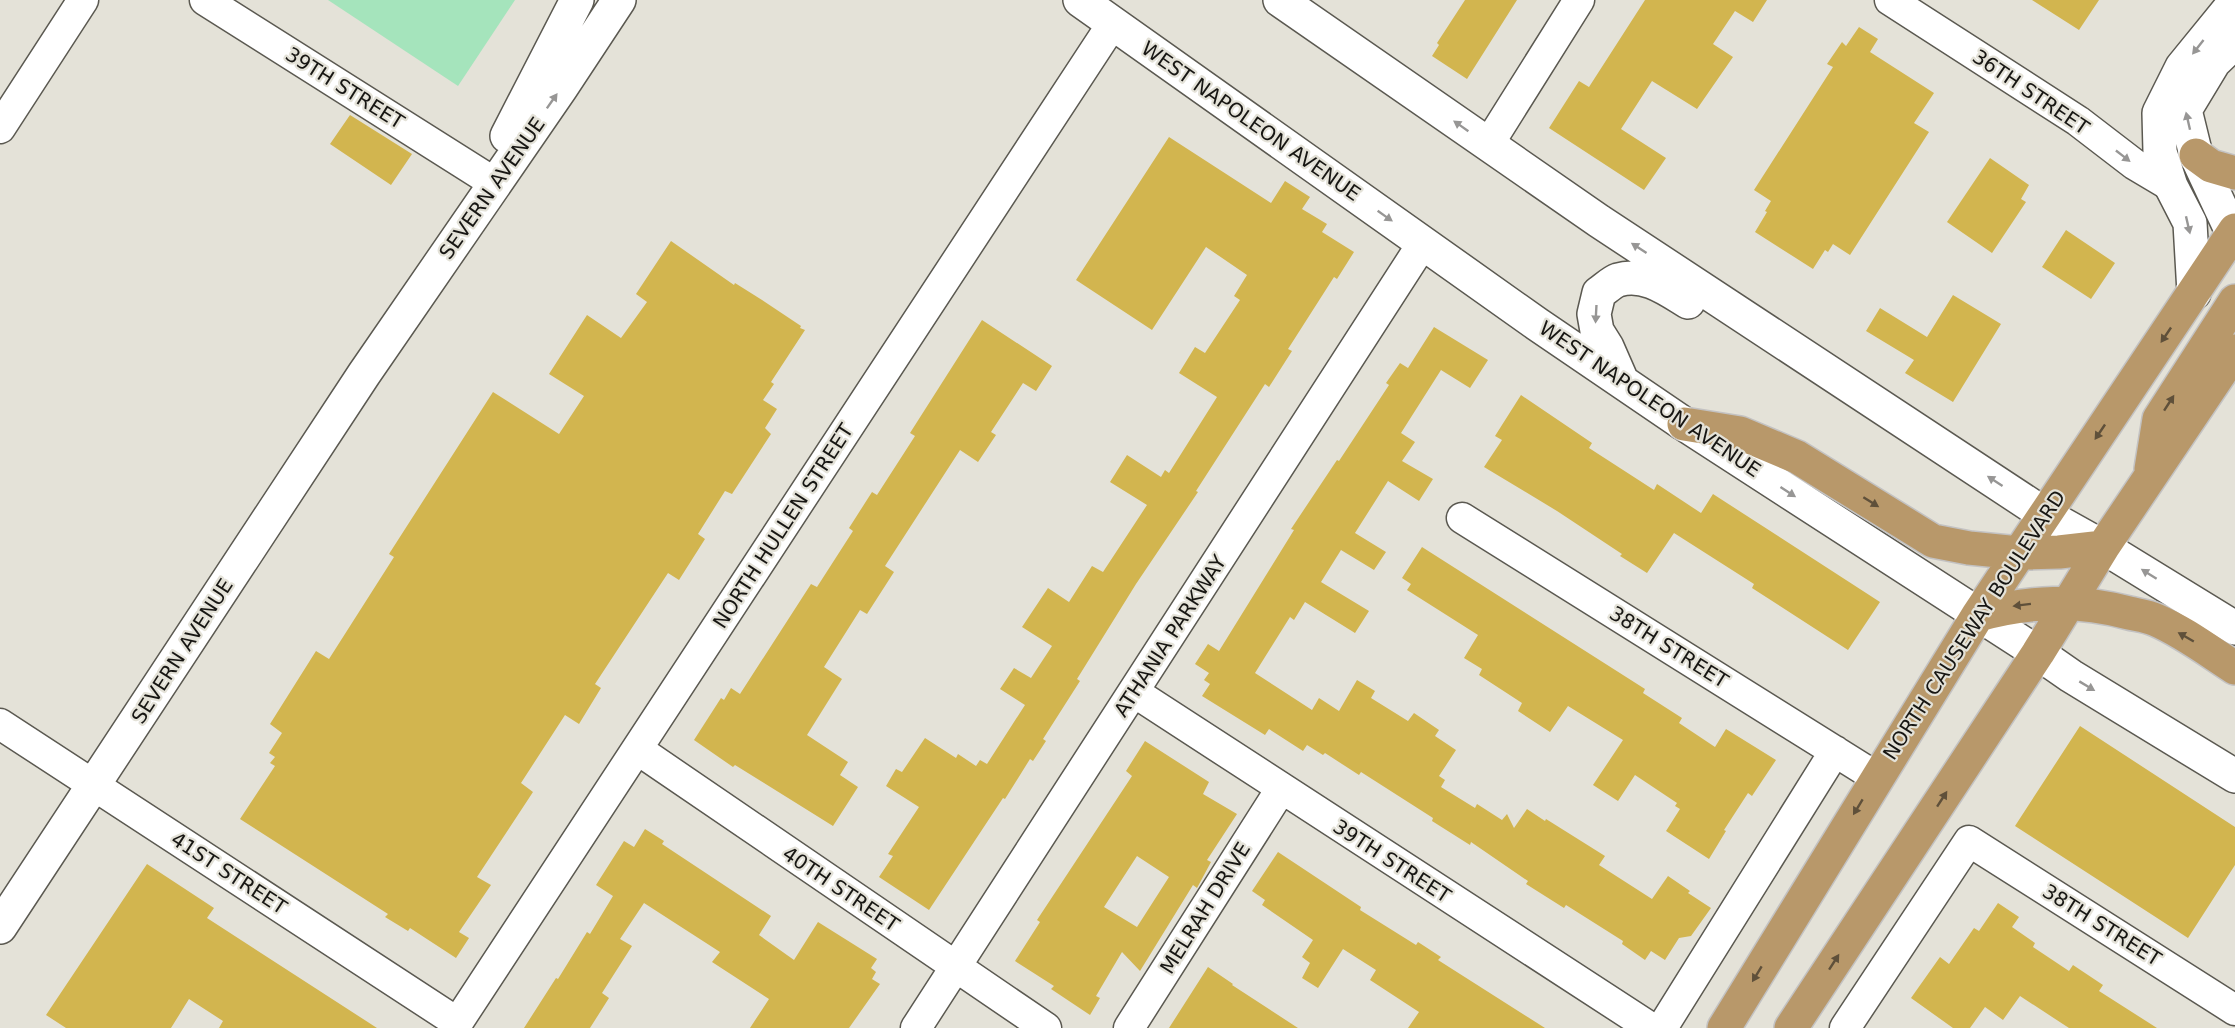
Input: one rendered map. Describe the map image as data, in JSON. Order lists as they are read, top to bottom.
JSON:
{
  "streets": {
    "highway": ["NORTH CAUSEWAY BOULEVARD"],
    "main road": ["WEST NAPOLEON AVENUE", "SEVERN AVENUE"],
    "street": [
      "39TH STREET",
      "36TH STREET",
      "NORTH HULLEN STREET",
      "ATHANIA PARKWAY",
      "38TH STREET",
      "41ST STREET",
      "40TH STREET",
      "MELRAH DRIVE"
    ]
  },
  "crossings": [
    ["39TH STREET", "SEVERN AVENUE"],
    ["39TH STREET", "ATHANIA PARKWAY"],
    ["39TH STREET", "MELRAH DRIVE"],
    ["WEST NAPOLEON AVENUE", "NORTH HULLEN STREET"],
    ["WEST NAPOLEON AVENUE", "NORTH CAUSEWAY BOULEVARD"],
    ["WEST NAPOLEON AVENUE", "ATHANIA PARKWAY"],
    ["SEVERN AVENUE", "41ST STREET"],
    ["NORTH HULLEN STREET", "41ST STREET"],
    ["NORTH HULLEN STREET", "40TH STREET"],
    ["NORTH CAUSEWAY BOULEVARD", "38TH STREET"],
    ["ATHANIA PARKWAY", "40TH STREET"]
  ],
  "one_way": ["36TH STREET"]
}
